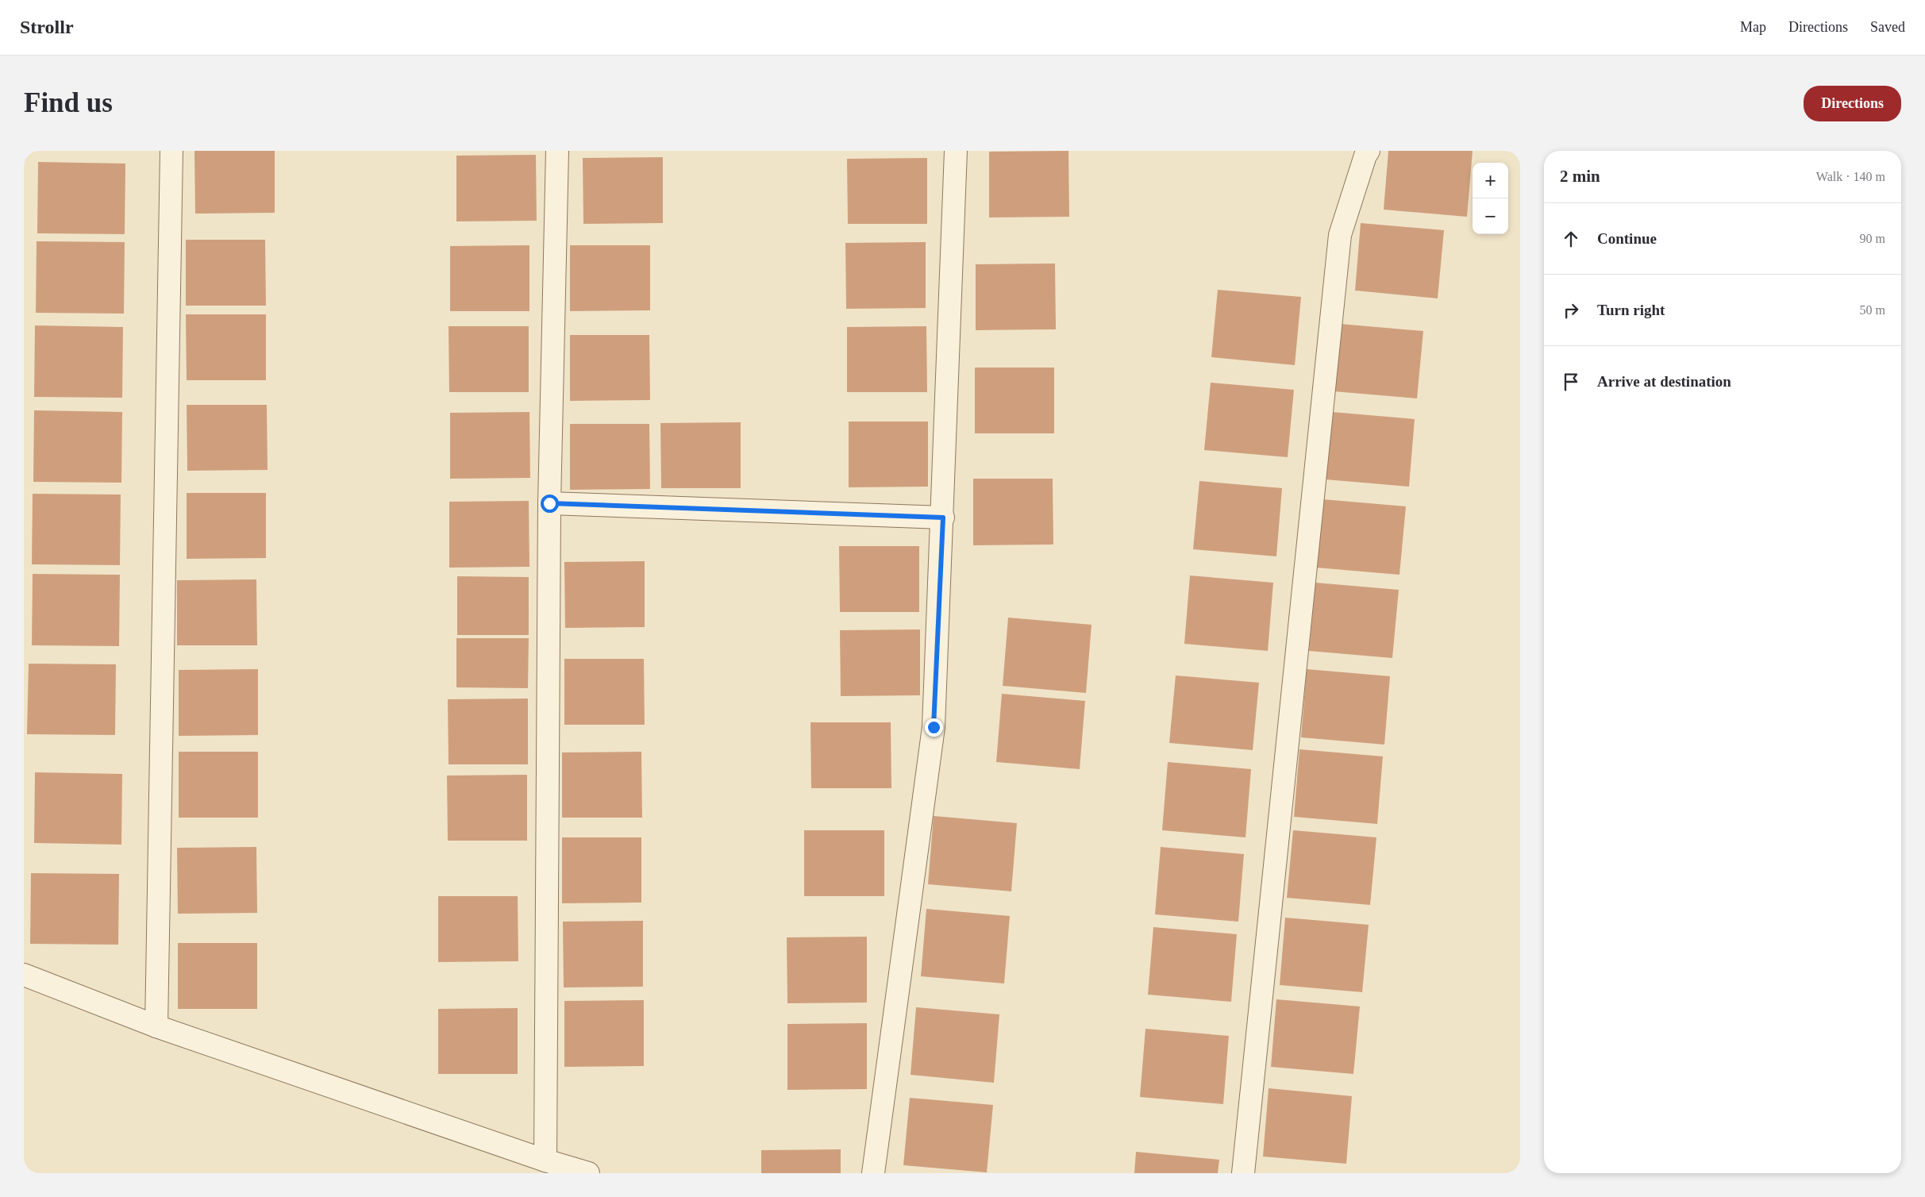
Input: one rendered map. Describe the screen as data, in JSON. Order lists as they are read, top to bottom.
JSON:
{
  "page": {
    "header": "Strollr",
    "nav": ["Map", "Directions", "Saved"],
    "buttons": "Directions",
    "title": "Find us",
    "heading": ["2 min", "Walk · 140 m"],
    "map_buttons": ["+", "−"],
    "list": [
      ["Continue", "90 m"],
      ["Turn right", "50 m"],
      "Arrive at destination"
    ]
  }
}
